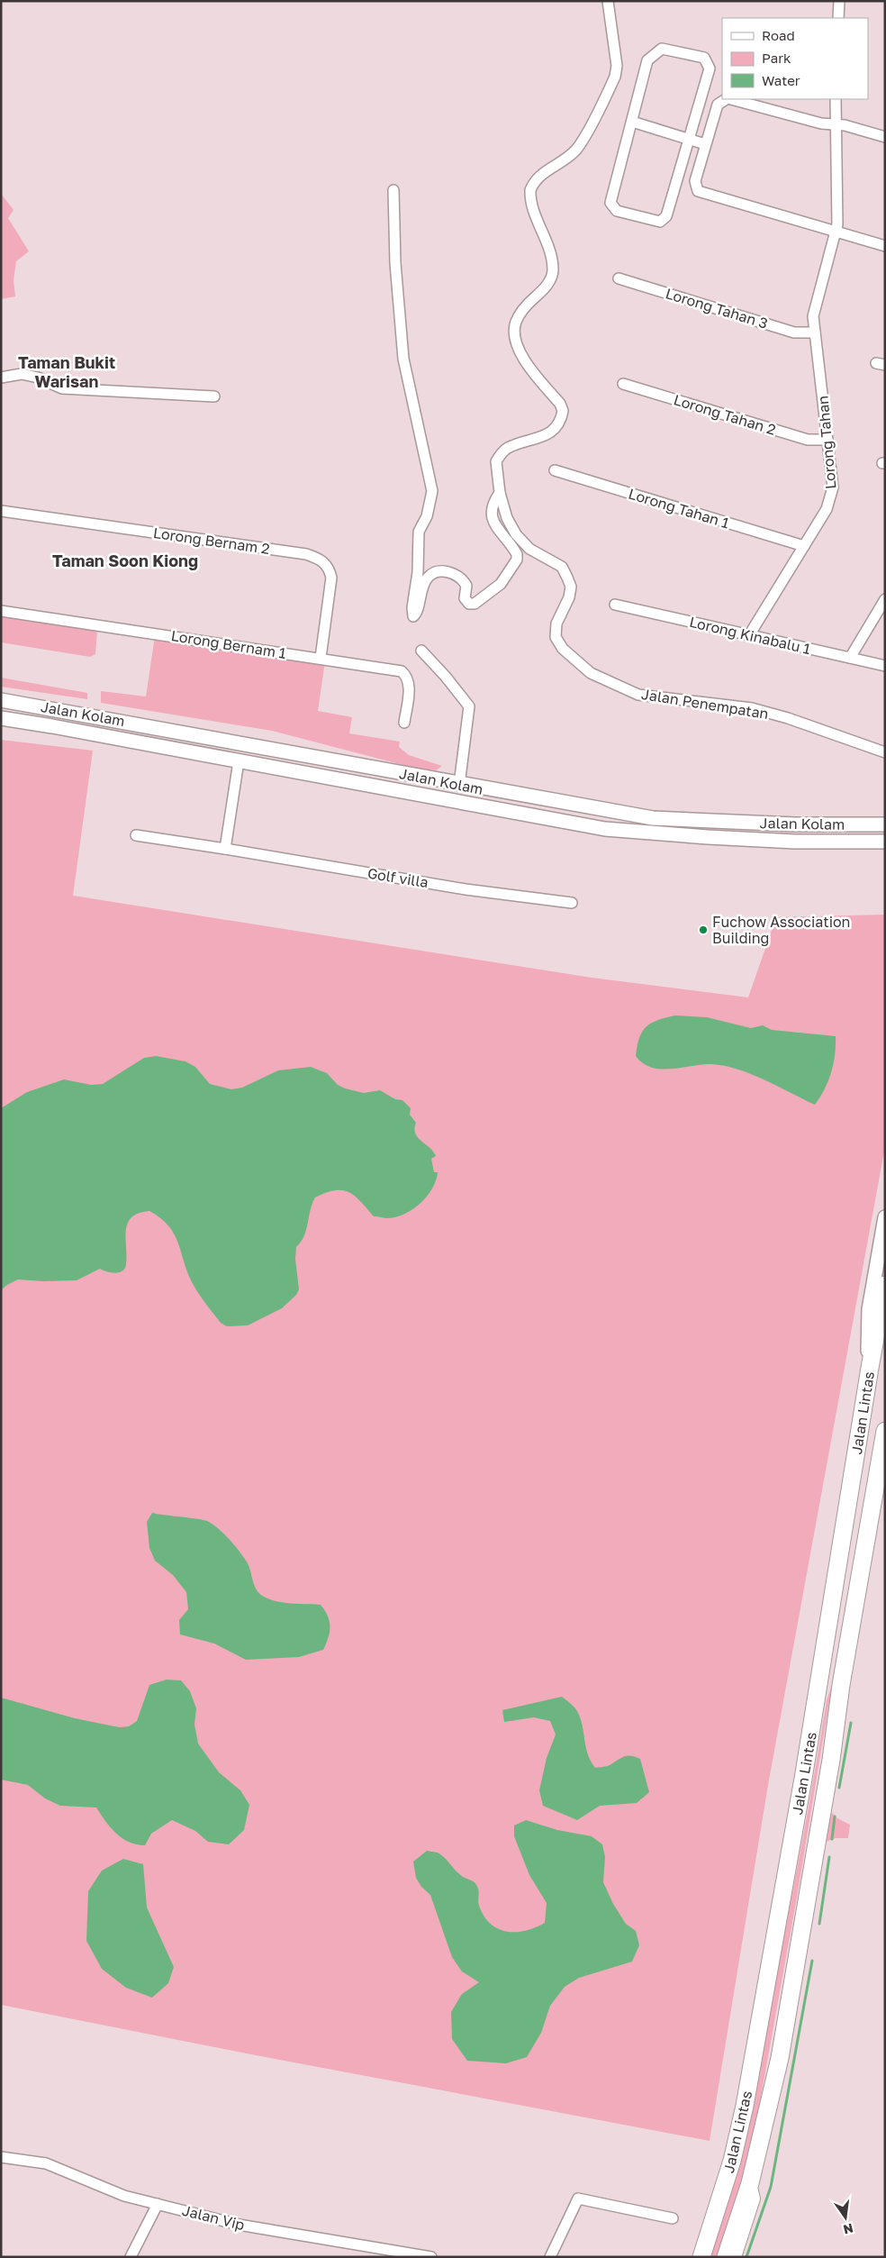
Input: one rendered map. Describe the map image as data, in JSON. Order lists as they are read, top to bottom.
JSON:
{
  "streets": {
    "highway": ["Jalan Lintas"],
    "main road": ["Jalan Kolam"],
    "street": [
      "Lorong Tahan 3",
      "Lorong Tahan 2",
      "Lorong Tahan",
      "Lorong Tahan 1",
      "Lorong Bernam 2",
      "Lorong Kinabalu 1",
      "Lorong Bernam 1",
      "Jalan Penempatan",
      "Golf villa",
      "Jalan Vip"
    ]
  },
  "crossings": [
    ["Lorong Tahan 3", "Lorong Tahan"],
    ["Lorong Tahan 2", "Lorong Tahan"],
    ["Lorong Tahan", "Lorong Tahan 1"],
    ["Lorong Tahan", "Lorong Kinabalu 1"],
    ["Lorong Bernam 2", "Lorong Bernam 1"]
  ],
  "districts": ["Taman Bukit Warisan", "Taman Soon Kiong"],
  "places": ["Fuchow Association Building"],
  "legend": ["Road", "Park", "Water"],
  "north": "bottom"
}
